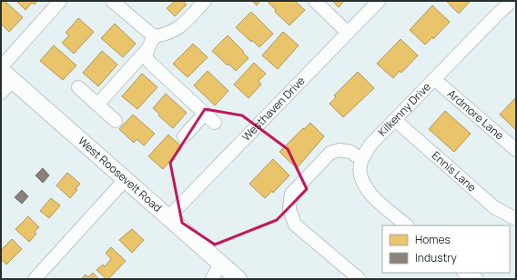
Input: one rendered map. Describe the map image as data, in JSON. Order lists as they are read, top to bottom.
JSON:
{
  "streets": {
    "main road": ["West Roosevelt Road"],
    "street": [
      "Westhaven Drive",
      "Kilkenny Drive",
      "Ardmore Lane",
      "Ennis Lane"
    ]
  },
  "crossings": [
    ["Westhaven Drive", "West Roosevelt Road"],
    ["Kilkenny Drive", "Ardmore Lane"],
    ["Kilkenny Drive", "Ennis Lane"]
  ],
  "legend": ["Homes", "Industry"]
}
